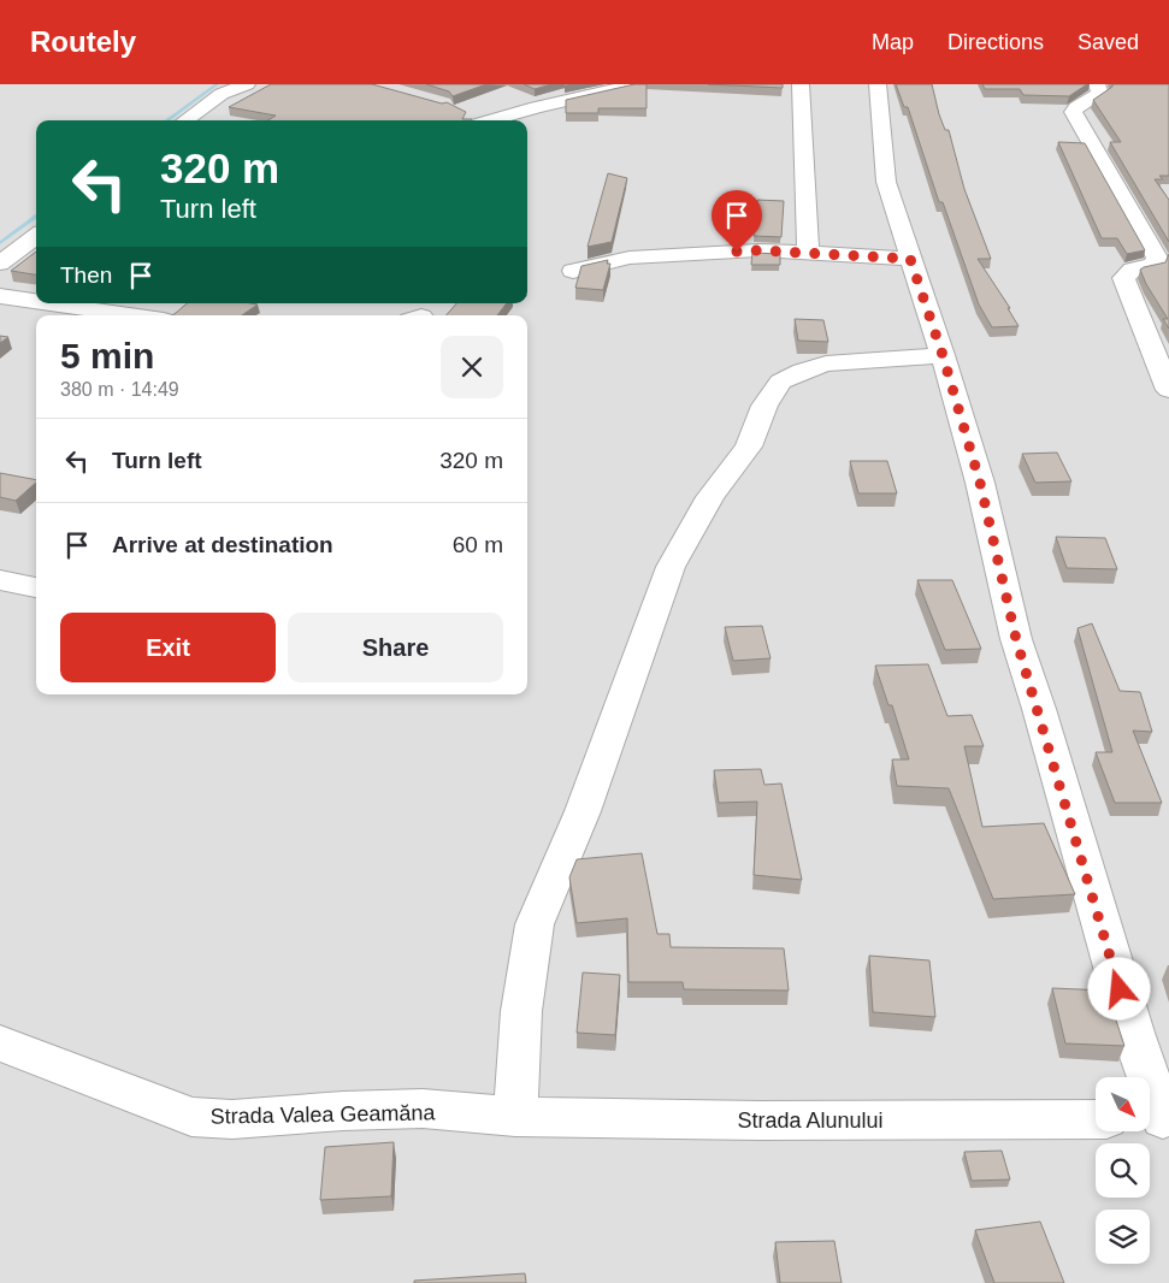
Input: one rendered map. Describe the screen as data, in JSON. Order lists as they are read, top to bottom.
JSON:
{
  "streets": {
    "street": ["Strada Valea Geamăna", "Strada Alunului"]
  },
  "crossings": [
    ["Strada Valea Geamăna", "Strada Alunului"]
  ],
  "north": "bottom right",
  "page": {
    "header": "Routely",
    "nav": ["Map", "Directions", "Saved"],
    "turn": ["320 m", "Turn left"],
    "then": "Then",
    "heading": ["5 min", "380 m · 14:49"],
    "list": [
      {
        "name": "Turn left",
        "value": "320 m"
      },
      {
        "name": "Arrive at destination",
        "value": "60 m"
      }
    ],
    "buttons": ["Exit", "Share"]
  }
}
